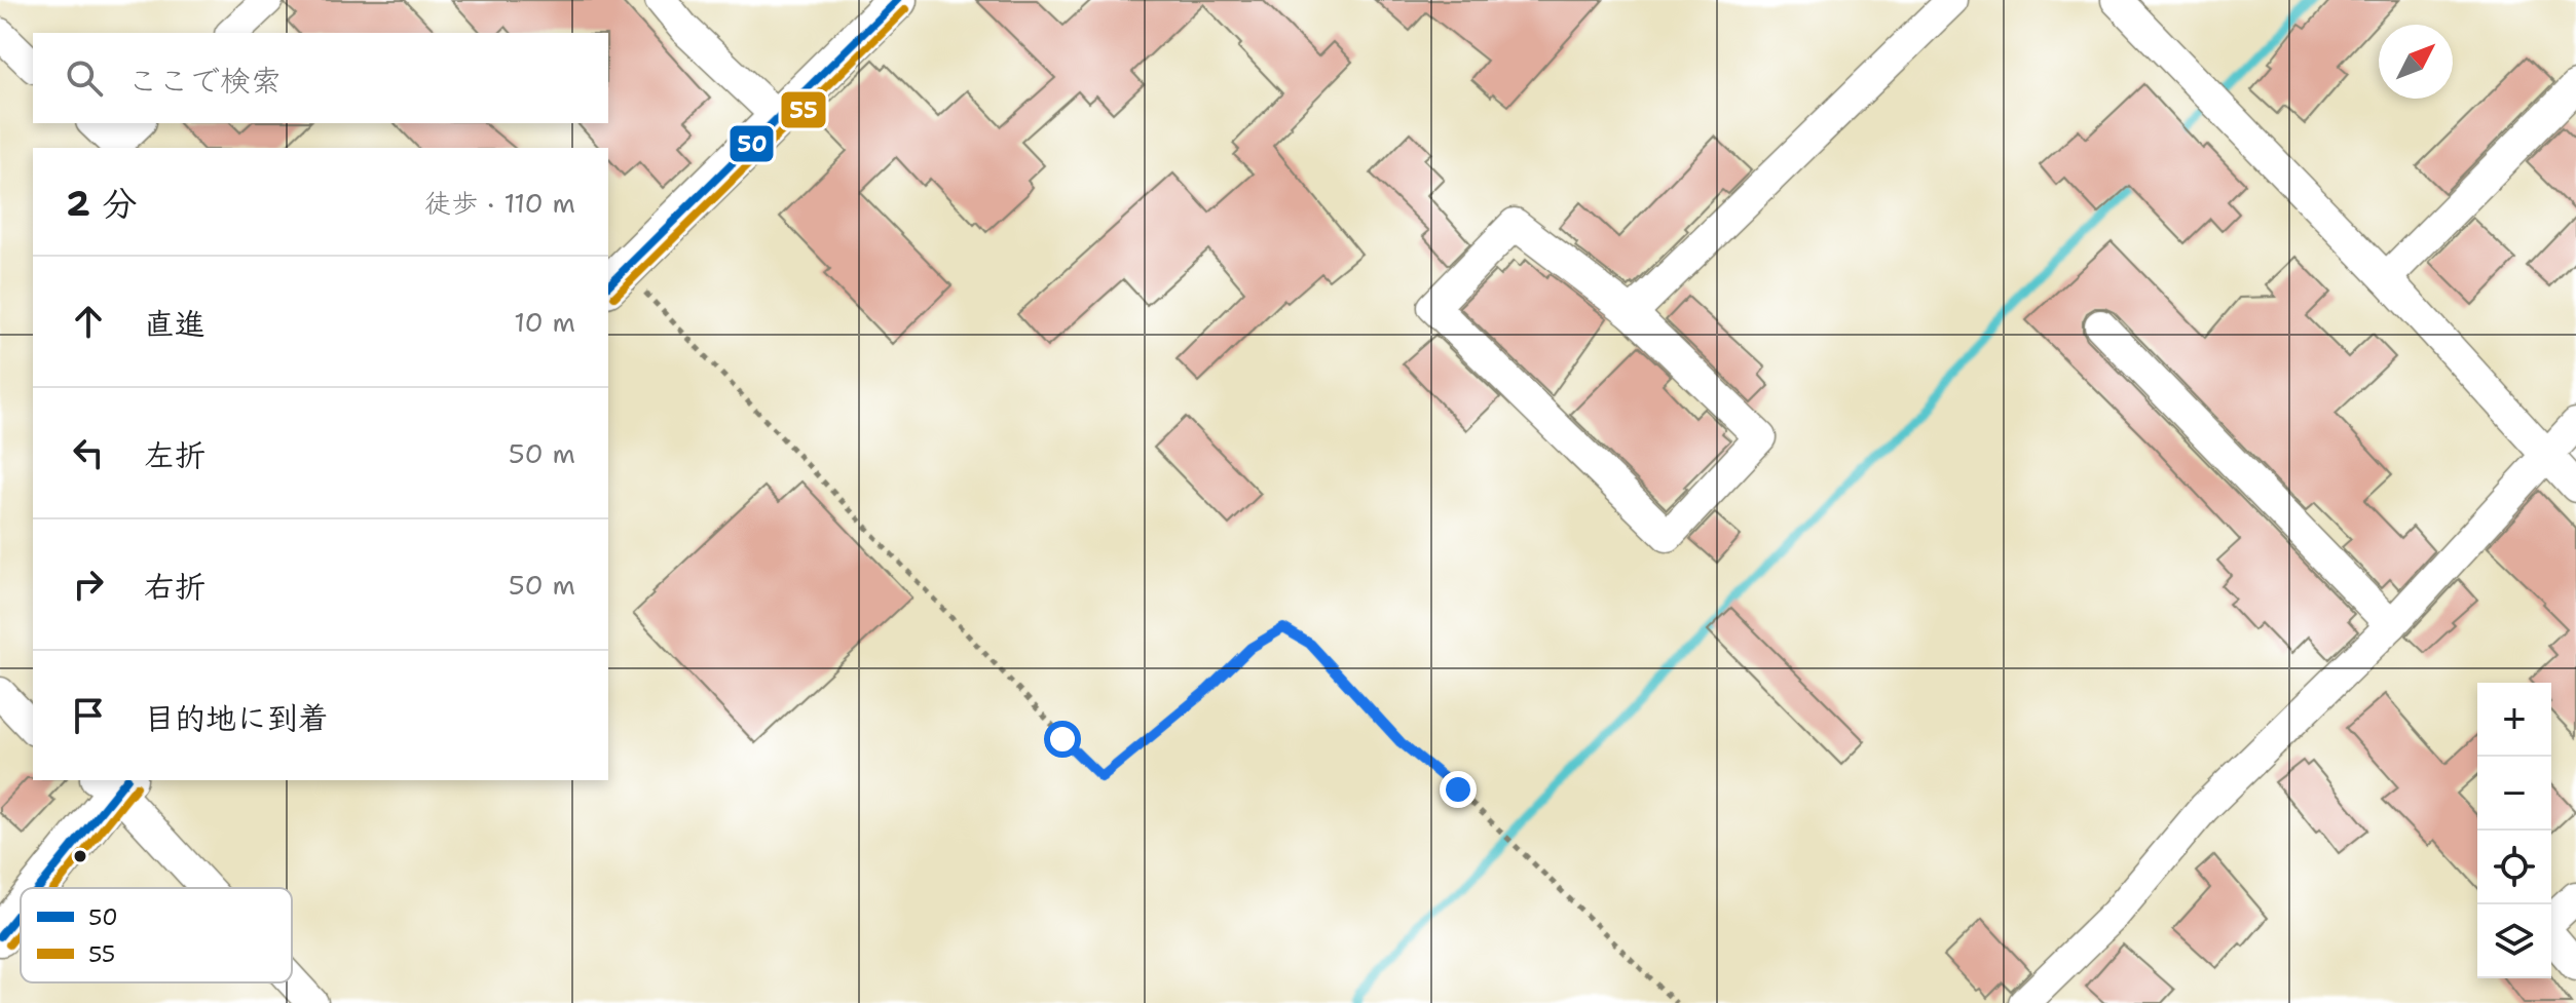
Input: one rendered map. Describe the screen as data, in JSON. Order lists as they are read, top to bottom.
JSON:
{
  "lines": ["transit line 50", "transit line 55"],
  "legend": ["50", "55"],
  "north": "top right",
  "page": {
    "search": "ここで検索",
    "heading": ["2 分", "徒歩 · 110 m"],
    "list": [
      ["直進", "10 m"],
      ["左折", "50 m"],
      ["右折", "50 m"],
      "目的地に到着"
    ],
    "map_buttons": ["+", "−"]
  }
}
